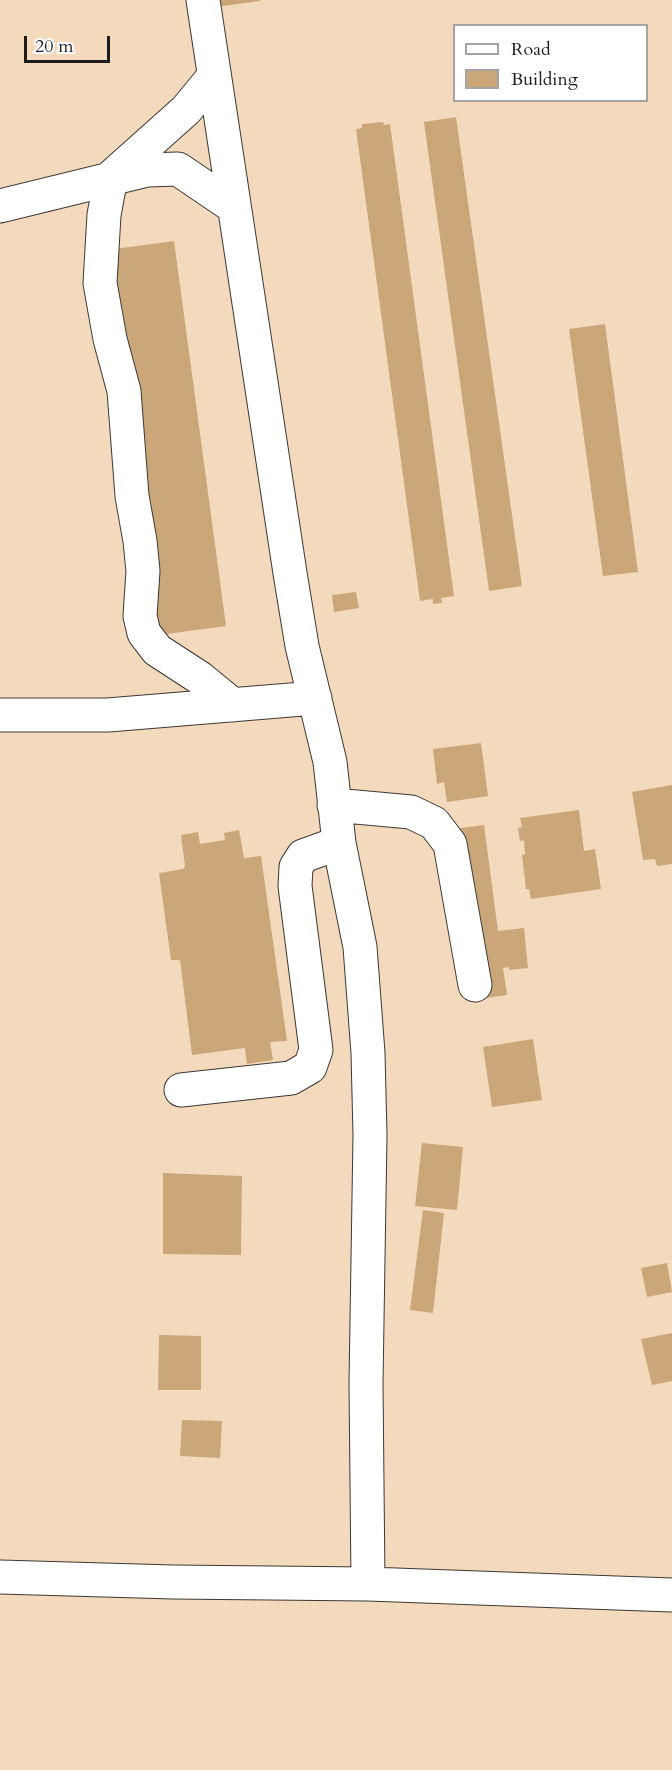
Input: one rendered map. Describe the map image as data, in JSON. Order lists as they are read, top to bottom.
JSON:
{
  "legend": ["Road", "Building"],
  "scale_bar": "20 m"
}
